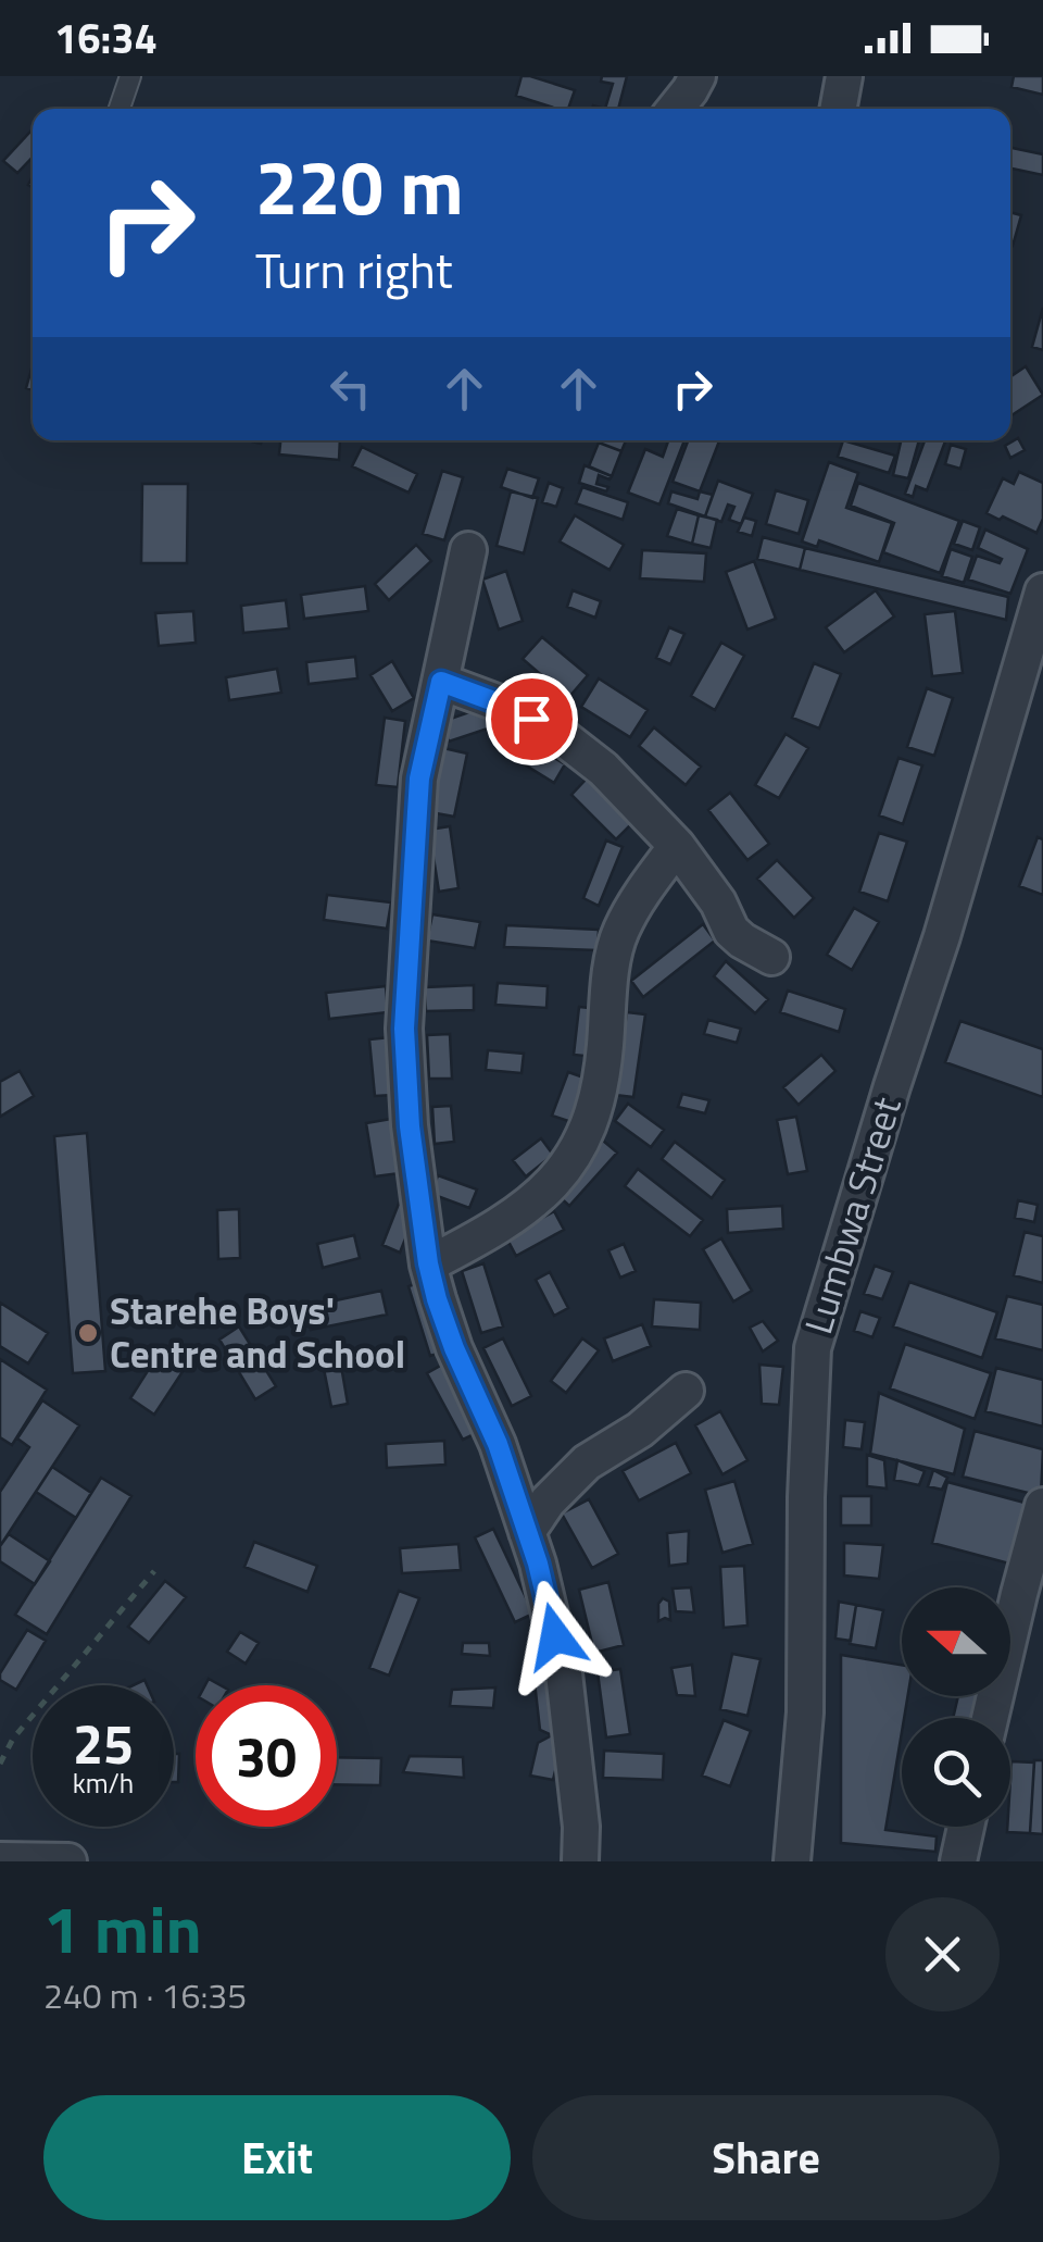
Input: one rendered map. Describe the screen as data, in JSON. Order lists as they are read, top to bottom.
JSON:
{
  "streets": {
    "street": ["Lumbwa Street"]
  },
  "places": ["Starehe Boys' Centre and School"],
  "north": "left",
  "page": {
    "status": "16:34",
    "turn": ["220 m", "Turn right"],
    "speed": "25 km/h",
    "limit": "30",
    "heading": ["1 min", "240 m · 16:35"],
    "buttons": ["Exit", "Share"]
  }
}
